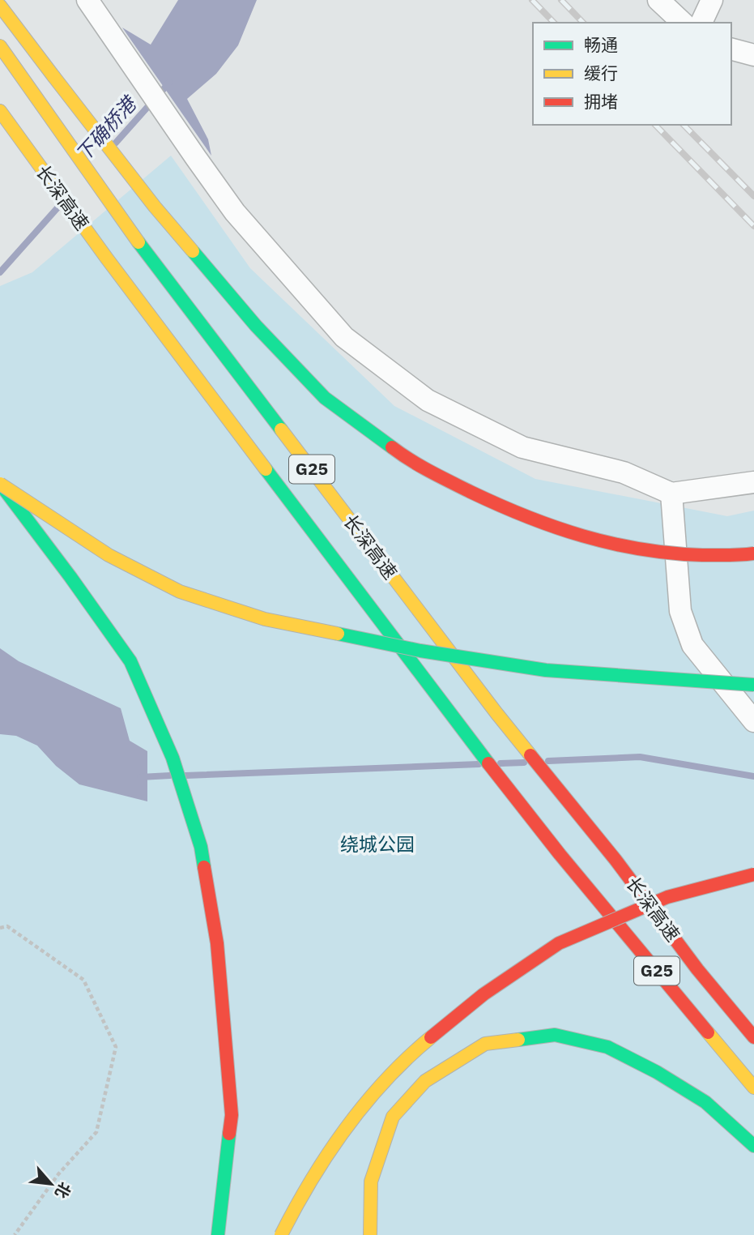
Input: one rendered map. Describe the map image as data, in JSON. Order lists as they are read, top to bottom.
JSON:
{
  "streets": {
    "highway": ["长深高速", "G25"]
  },
  "water": ["下确桥港"],
  "parks": ["绕城公园"],
  "legend": ["畅通", "缓行", "拥堵"],
  "north": "bottom right"
}
